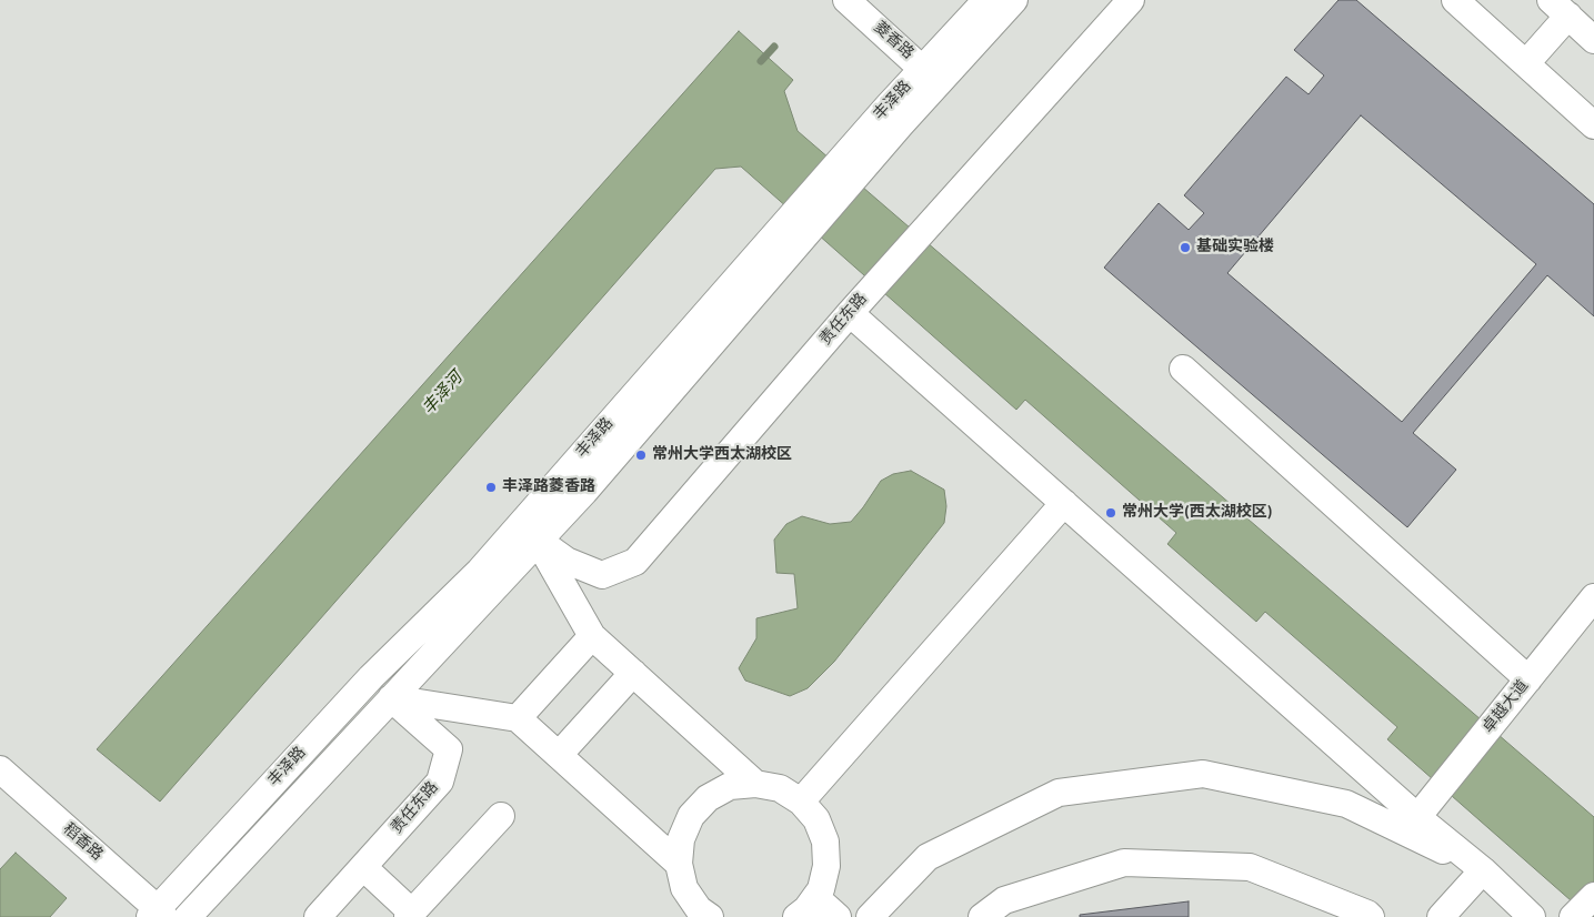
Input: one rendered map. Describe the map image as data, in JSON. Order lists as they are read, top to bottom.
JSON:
{
  "streets": {
    "street": [
      "菱香路",
      "丰泽路",
      "责任东路",
      "卓越大道",
      "稻香路"
    ]
  },
  "crossings": [
    ["菱香路", "丰泽路"],
    ["丰泽路", "责任东路"],
    ["丰泽路", "稻香路"]
  ],
  "water": ["丰泽河"],
  "places": [
    "基础实验楼",
    "常州大学西太湖校区",
    "丰泽路菱香路",
    "常州大学(西太湖校区)"
  ]
}
